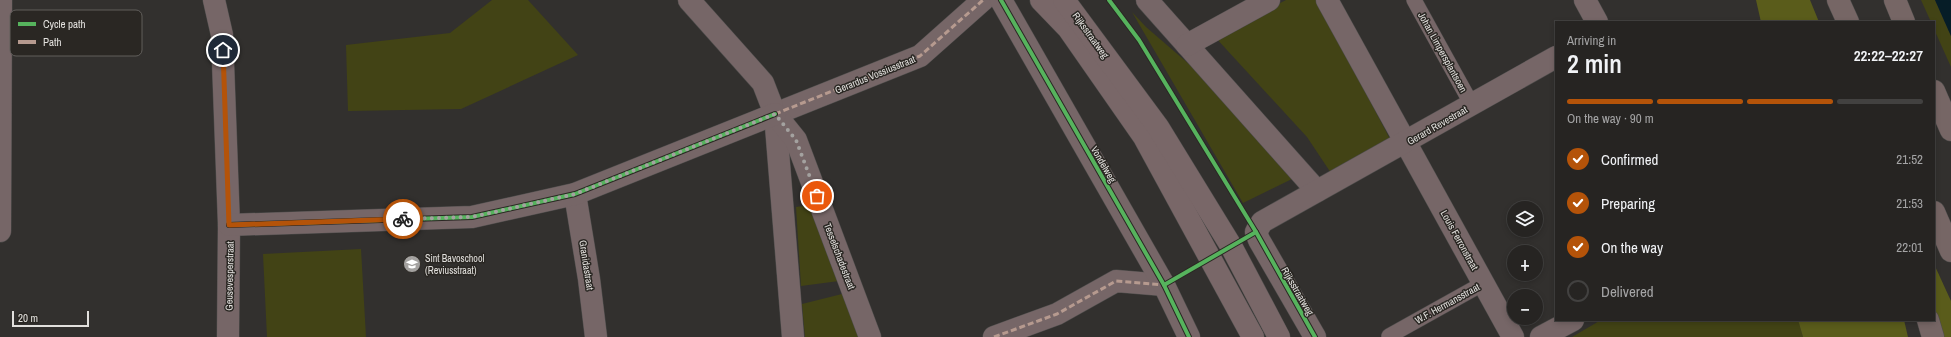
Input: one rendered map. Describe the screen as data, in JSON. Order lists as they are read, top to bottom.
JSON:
{
  "streets": {
    "main road": ["Rijksstraatweg"],
    "street": [
      "Gerardus Vossiusstraat",
      "Gerard Revestraat",
      "Vondelweg",
      "Louis Ferronstraat",
      "Tesselschadestraat",
      "Granidastraat",
      "Geusevesperstraat"
    ],
    "lane": ["Johan Limpersplantsoen", "W.F. Hermansstraat"]
  },
  "crossings": [
    ["Rijksstraatweg", "Gerard Revestraat"],
    ["Johan Limpersplantsoen", "Gerard Revestraat"],
    ["Gerardus Vossiusstraat", "Tesselschadestraat"],
    ["Gerardus Vossiusstraat", "Granidastraat"],
    ["Gerardus Vossiusstraat", "Geusevesperstraat"],
    ["Gerard Revestraat", "Louis Ferronstraat"],
    ["Louis Ferronstraat", "W.F. Hermansstraat"]
  ],
  "places": {
    "school or university": ["Sint Bavoschool (Reviusstraat)"]
  },
  "legend": ["Cycle path", "Path"],
  "scale_bar": "20 m",
  "page": {
    "heading": ["2 min", "Arriving in", "22:22–22:27"],
    "bar": "On the way · 90 m",
    "list": [
      ["Confirmed", "21:52"],
      ["Preparing", "21:53"],
      ["On the way", "22:01"],
      "Delivered"
    ],
    "map_buttons": ["+", "−"],
    "scale": "20 m"
  }
}
